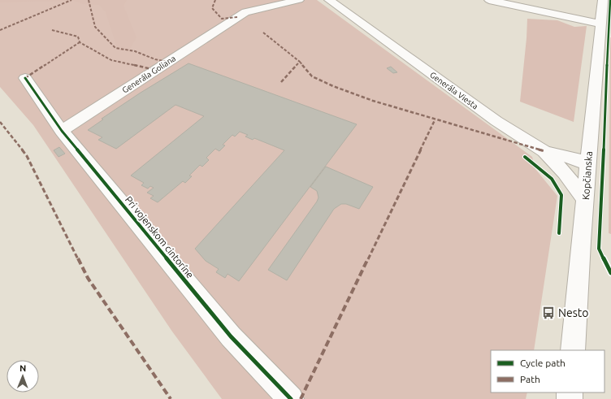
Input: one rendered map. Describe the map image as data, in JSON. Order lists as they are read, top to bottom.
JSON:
{
  "streets": {
    "street": [
      "Generála Goliana",
      "Generála Viesta",
      "Kopčianska",
      "Pri vojenskom cintoríne"
    ]
  },
  "crossings": [
    ["Generála Goliana", "Pri vojenskom cintoríne"],
    ["Generála Viesta", "Kopčianska"]
  ],
  "places": {
    "bus stop": ["Nesto"]
  },
  "legend": ["Cycle path", "Path"],
  "north": "top"
}
